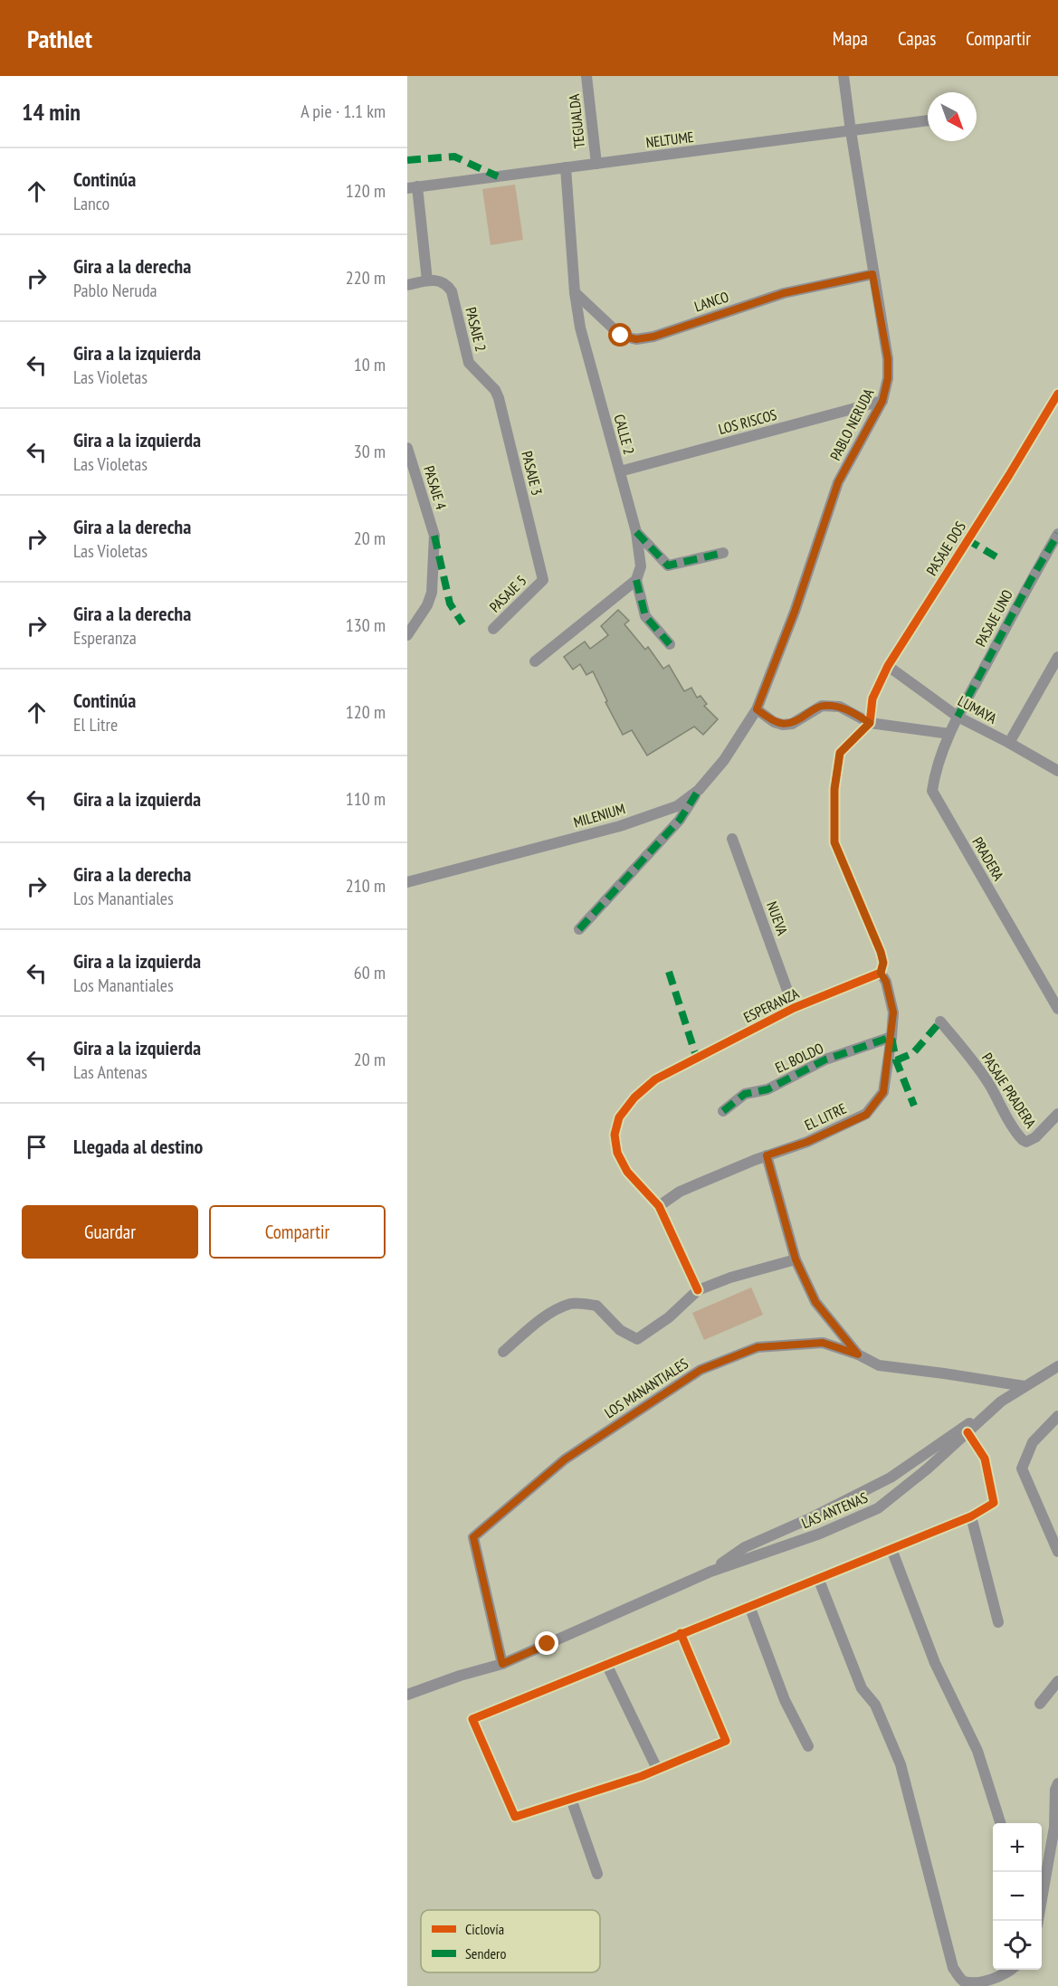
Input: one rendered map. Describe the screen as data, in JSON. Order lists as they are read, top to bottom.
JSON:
{
  "streets": {
    "street": [
      "TEGUALDA",
      "NELTUME",
      "LANCO",
      "PASAJE 2",
      "LOS RISCOS",
      "PABLO NERUDA",
      "CALLE 2",
      "PASAJE 3",
      "PASAJE 4",
      "PASAJE DOS",
      "PASAJE 5",
      "PASAJE UNO",
      "LUMAYA",
      "MILENIUM",
      "PRADERA",
      "NUEVA",
      "ESPERANZA",
      "EL BOLDO",
      "PASAJE PRADERA",
      "EL LITRE",
      "LOS MANANTIALES",
      "LAS ANTENAS"
    ]
  },
  "crossings": [
    ["TEGUALDA", "NELTUME"],
    ["NELTUME", "PABLO NERUDA"],
    ["NELTUME", "CALLE 2"],
    ["LANCO", "PABLO NERUDA"],
    ["LANCO", "CALLE 2"],
    ["PASAJE 2", "PASAJE 3"],
    ["LOS RISCOS", "PABLO NERUDA"],
    ["LOS RISCOS", "CALLE 2"],
    ["PABLO NERUDA", "MILENIUM"],
    ["PASAJE 3", "PASAJE 5"],
    ["PASAJE DOS", "LUMAYA"],
    ["PASAJE UNO", "LUMAYA"],
    ["PASAJE UNO", "PRADERA"],
    ["LUMAYA", "PRADERA"],
    ["NUEVA", "ESPERANZA"],
    ["ESPERANZA", "EL LITRE"],
    ["EL BOLDO", "EL LITRE"],
    ["LOS MANANTIALES", "LAS ANTENAS"]
  ],
  "legend": ["Ciclovía", "Sendero"],
  "north": "bottom right",
  "page": {
    "header": "Pathlet",
    "nav": ["Mapa", "Capas", "Compartir"],
    "heading": ["14 min", "A pie · 1.1 km"],
    "list": [
      ["Continúa", "Lanco", "120 m"],
      ["Gira a la derecha", "Pablo Neruda", "220 m"],
      ["Gira a la izquierda", "Las Violetas", "10 m"],
      ["Gira a la izquierda", "Las Violetas", "30 m"],
      ["Gira a la derecha", "Las Violetas", "20 m"],
      ["Gira a la derecha", "Esperanza", "130 m"],
      ["Continúa", "El Litre", "120 m"],
      ["Gira a la izquierda", "110 m"],
      ["Gira a la derecha", "Los Manantiales", "210 m"],
      ["Gira a la izquierda", "Los Manantiales", "60 m"],
      ["Gira a la izquierda", "Las Antenas", "20 m"],
      "Llegada al destino"
    ],
    "buttons": ["Guardar", "Compartir"],
    "map_buttons": ["+", "−"]
  }
}
